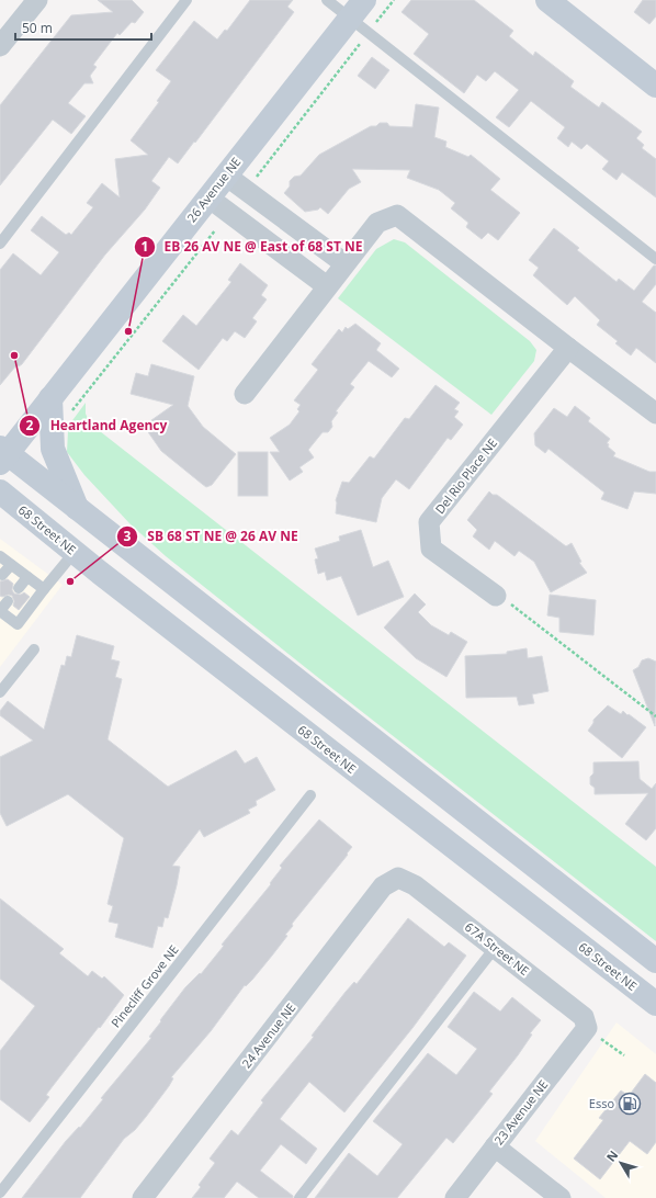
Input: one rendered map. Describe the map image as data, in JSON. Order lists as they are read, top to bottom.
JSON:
{
  "streets": {
    "main road": ["26 Avenue NE", "68 Street NE"],
    "street": [
      "Del Rio Place NE",
      "67A Street NE",
      "24 Avenue NE",
      "23 Avenue NE"
    ],
    "lane": ["Pinecliff Grove NE"]
  },
  "crossings": [
    ["67A Street NE", "24 Avenue NE"],
    ["67A Street NE", "23 Avenue NE"]
  ],
  "places": {
    "other": ["EB 26 AV NE @ East of 68 ST NE", "Heartland Agency", "SB 68 ST NE @ 26 AV NE"],
    "fuel station": ["Esso"]
  },
  "scale_bar": "50 m",
  "north": "top left"
}
